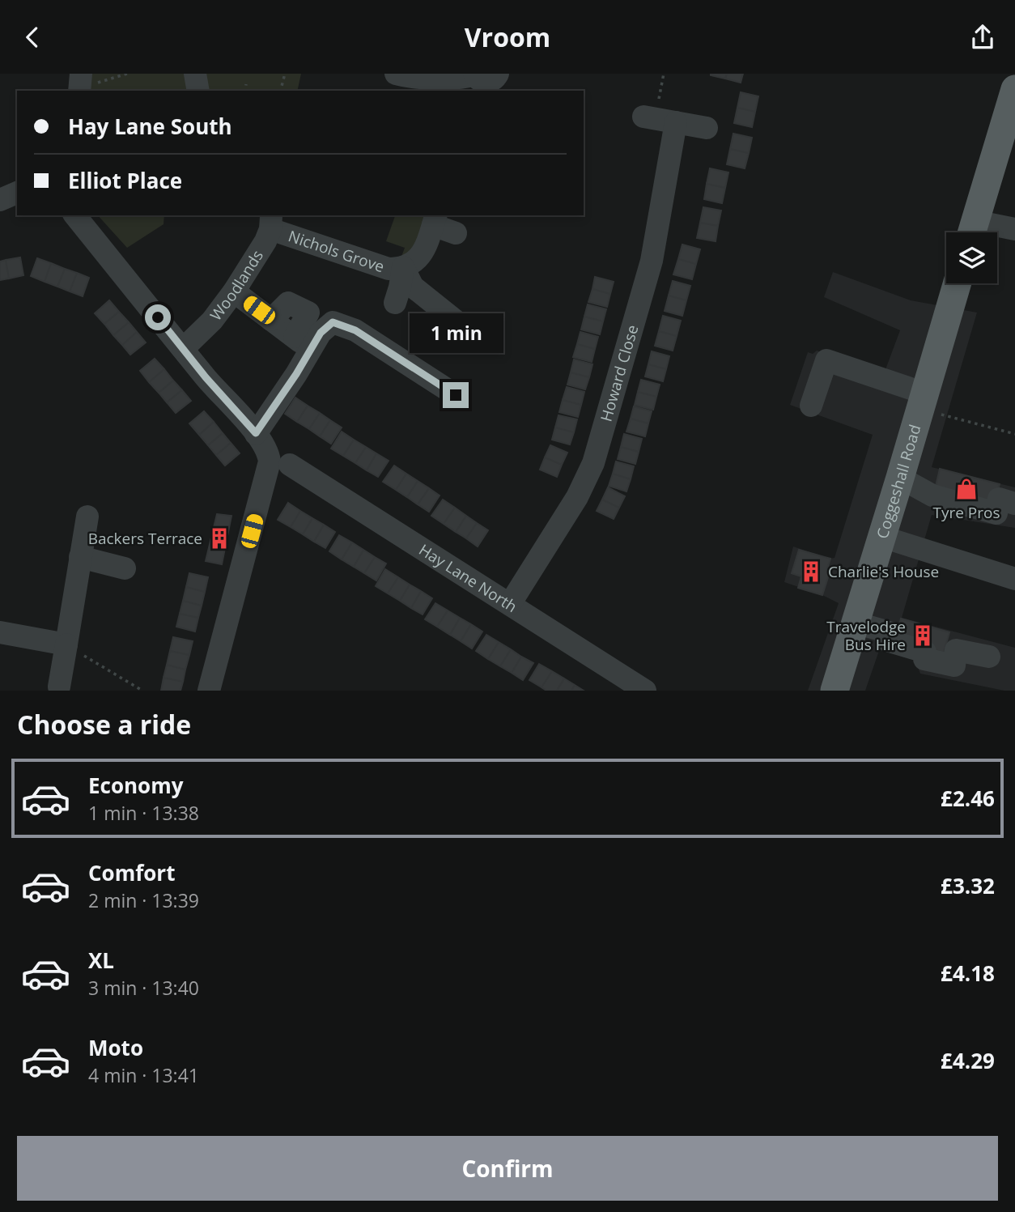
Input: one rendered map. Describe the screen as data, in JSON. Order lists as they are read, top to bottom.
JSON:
{
  "streets": {
    "main road": ["Coggeshall Road"],
    "street": [
      "Nichols Grove",
      "Woodlands",
      "Howard Close",
      "Hay Lane North"
    ]
  },
  "crossings": [
    ["Nichols Grove", "Woodlands"],
    ["Howard Close", "Hay Lane North"]
  ],
  "places": {
    "shop": ["Tyre Pros"],
    "building": ["Backers Terrace", "Charlie's House", "Travelodge Bus Hire"]
  },
  "page": {
    "header": "Vroom",
    "banner": ["Hay Lane South", "Elliot Place"],
    "bubble": "1 min",
    "heading": "Choose a ride",
    "list": [
      {
        "name": "Economy",
        "note": "1 min · 13:38",
        "value": "£2.46"
      },
      {
        "name": "Comfort",
        "note": "2 min · 13:39",
        "value": "£3.32"
      },
      {
        "name": "XL",
        "note": "3 min · 13:40",
        "value": "£4.18"
      },
      {
        "name": "Moto",
        "note": "4 min · 13:41",
        "value": "£4.29"
      }
    ],
    "buttons": "Confirm"
  }
}
